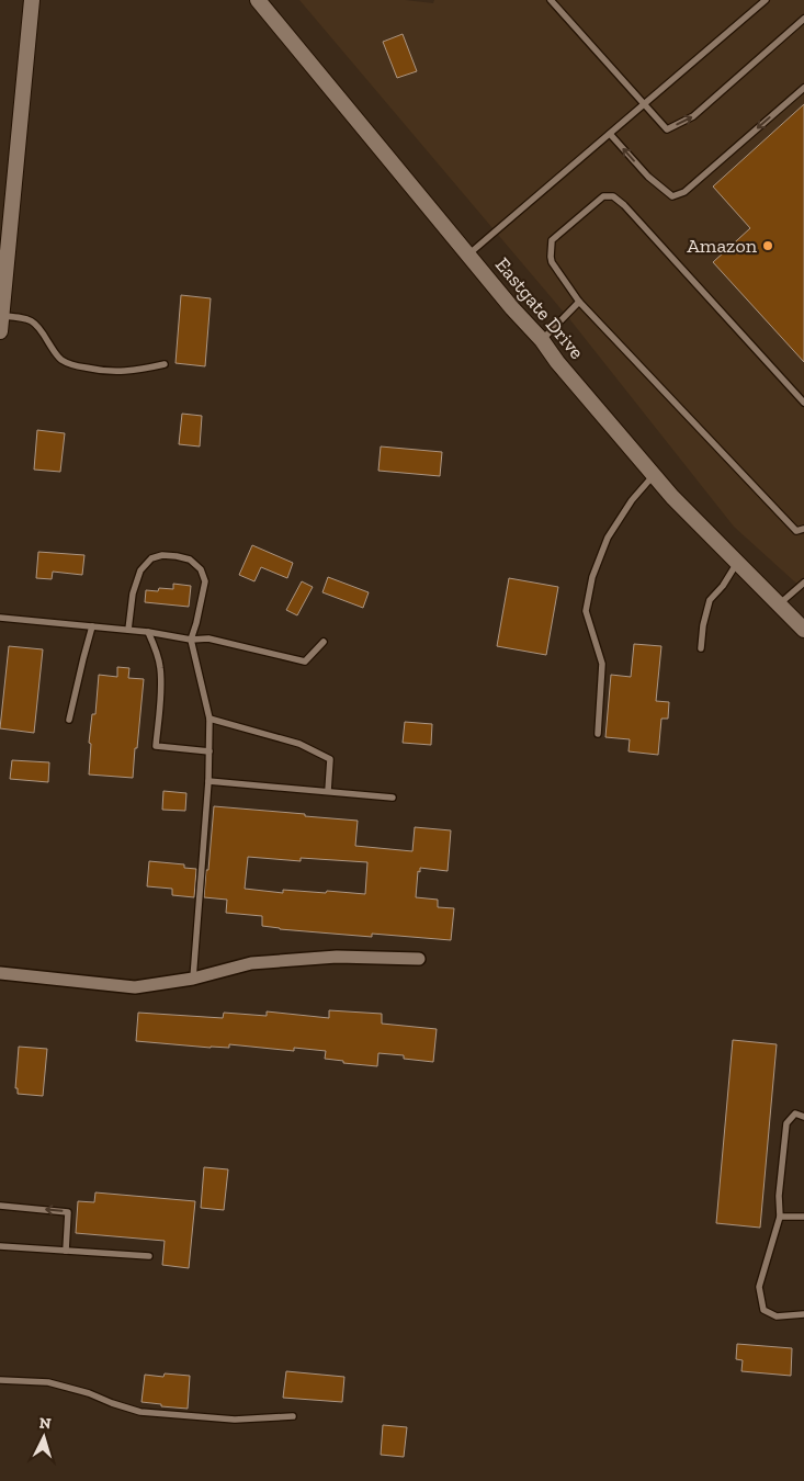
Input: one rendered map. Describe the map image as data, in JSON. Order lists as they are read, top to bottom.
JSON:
{
  "streets": {
    "street": ["Eastgate Drive"]
  },
  "places": ["Amazon"],
  "north": "top"
}
